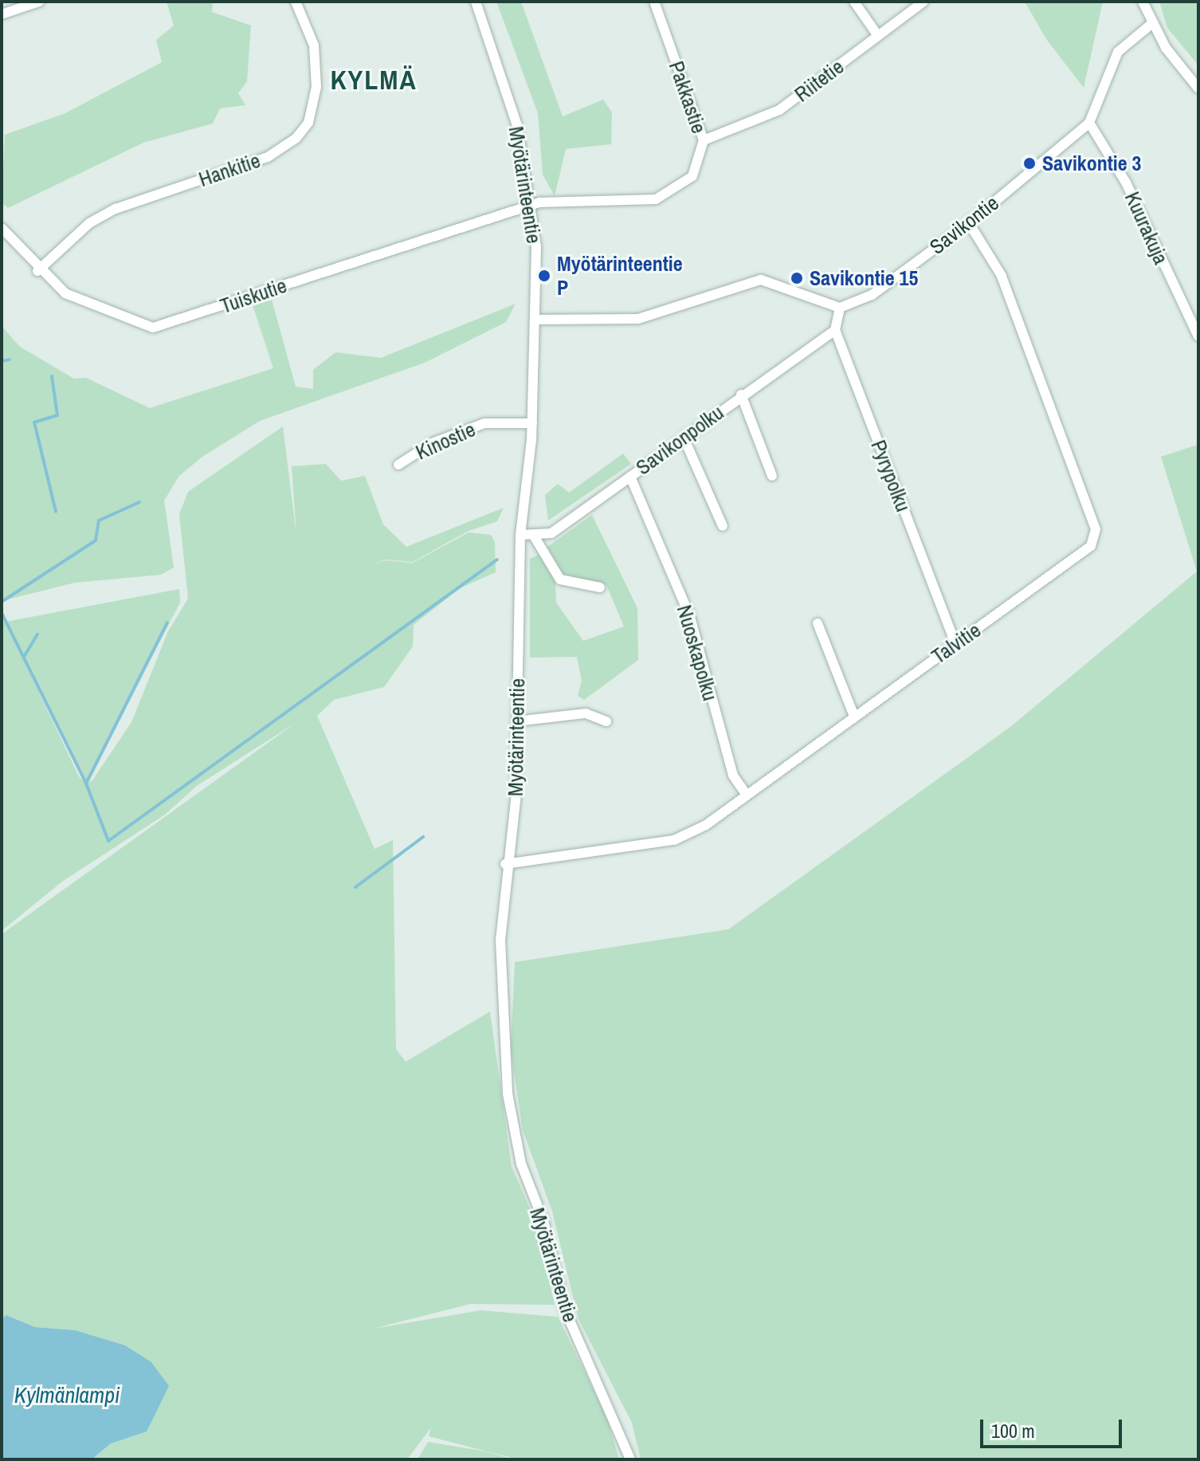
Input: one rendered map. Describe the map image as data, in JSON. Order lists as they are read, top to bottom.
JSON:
{
  "streets": {
    "street": [
      "Riitetie",
      "Pakkastie",
      "Hankitie",
      "Myötärinteentie",
      "Savikontie",
      "Kuurakuja",
      "Tuiskutie",
      "Savikonpolku",
      "Kinostie",
      "Pyrypolku",
      "Talvitie",
      "Nuoskapolku"
    ]
  },
  "crossings": [
    ["Riitetie", "Pakkastie"],
    ["Pakkastie", "Myötärinteentie"],
    ["Pakkastie", "Tuiskutie"],
    ["Hankitie", "Tuiskutie"],
    ["Myötärinteentie", "Tuiskutie"],
    ["Myötärinteentie", "Kinostie"],
    ["Myötärinteentie", "Talvitie"],
    ["Savikontie", "Kuurakuja"],
    ["Savikontie", "Talvitie"],
    ["Savikonpolku", "Pyrypolku"],
    ["Savikonpolku", "Nuoskapolku"],
    ["Pyrypolku", "Talvitie"],
    ["Talvitie", "Nuoskapolku"]
  ],
  "districts": ["KYLMÄ"],
  "water": ["Kylmänlampi"],
  "places": ["Savikontie 3", "Myötärinteentie P", "Savikontie 15"],
  "scale_bar": "100 m"
}
